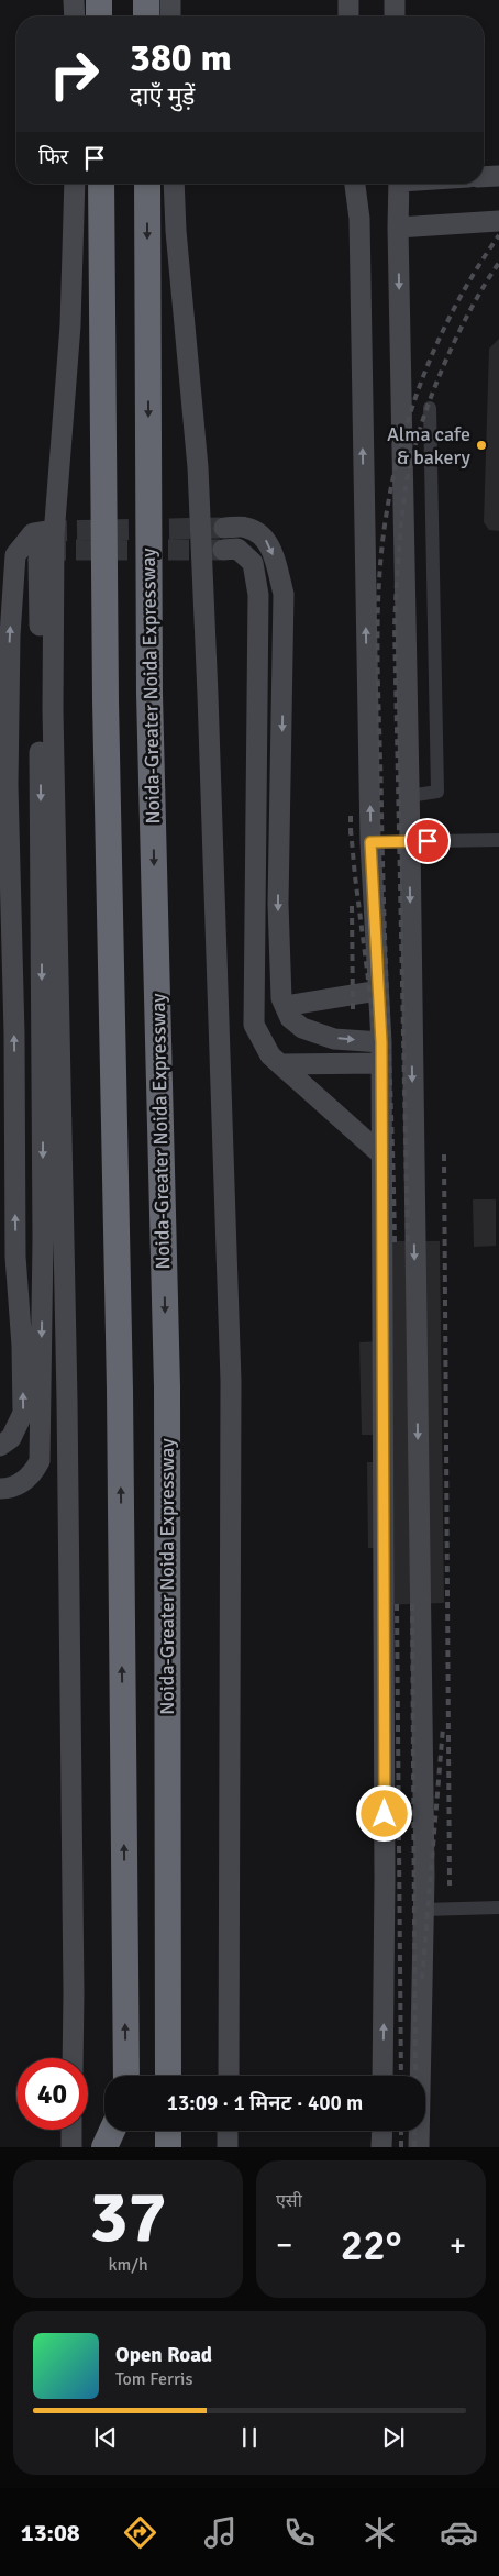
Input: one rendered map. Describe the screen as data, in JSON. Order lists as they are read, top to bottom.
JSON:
{
  "streets": {
    "highway": ["Noida-Greater Noida Expressway"]
  },
  "places": ["Alma cafe & bakery"],
  "page": {
    "turn": ["380 m", "दाएँ मुड़ें"],
    "then": "फिर",
    "limit": "40",
    "trip": "13:09 · 1 मिनट · 400 m",
    "tile": [
      ["37", "km/h"],
      "एसी"
    ],
    "heat": ["−", "22°", "+"],
    "song": ["Open Road", "Tom Ferris"],
    "tabs": "13:08"
  }
}
